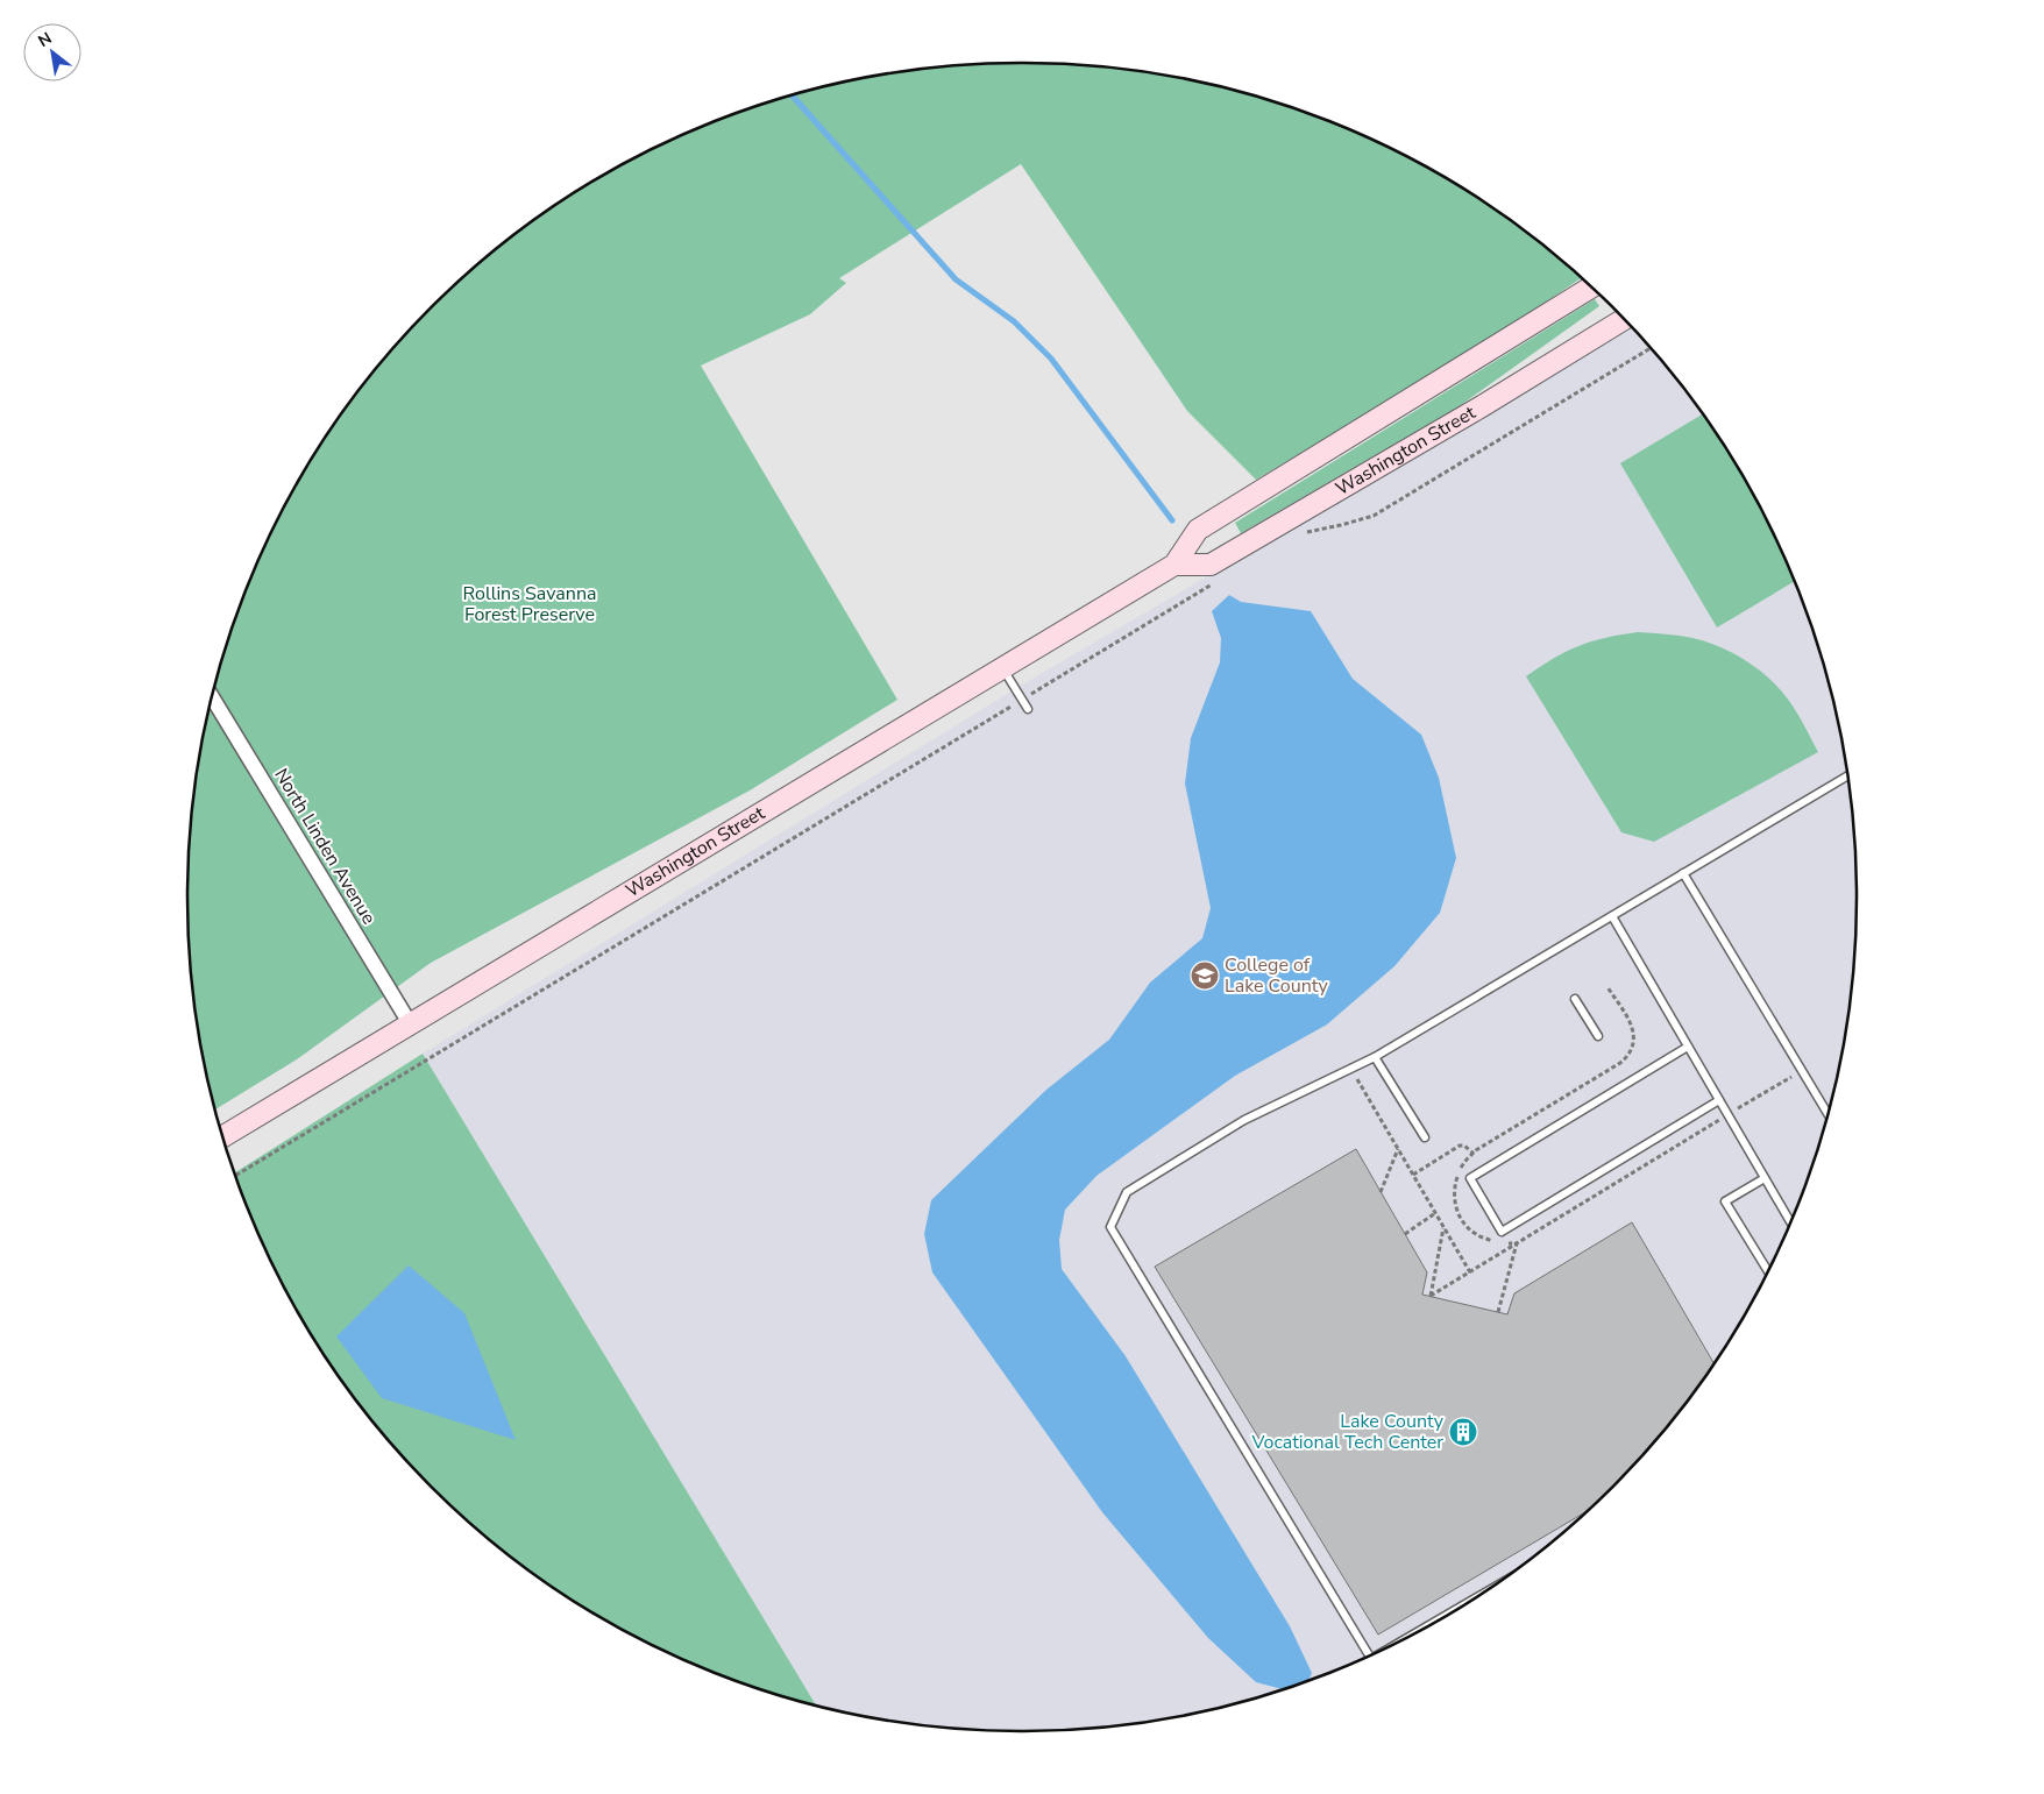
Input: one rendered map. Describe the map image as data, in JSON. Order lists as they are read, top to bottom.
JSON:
{
  "streets": {
    "main road": ["Washington Street"],
    "street": ["North Linden Avenue"]
  },
  "crossings": [
    ["Washington Street", "North Linden Avenue"]
  ],
  "parks": ["Rollins Savanna Forest Preserve"],
  "places": {
    "school or university": ["College of Lake County"],
    "building": ["Lake County Vocational Tech Center"]
  },
  "north": "top left"
}
